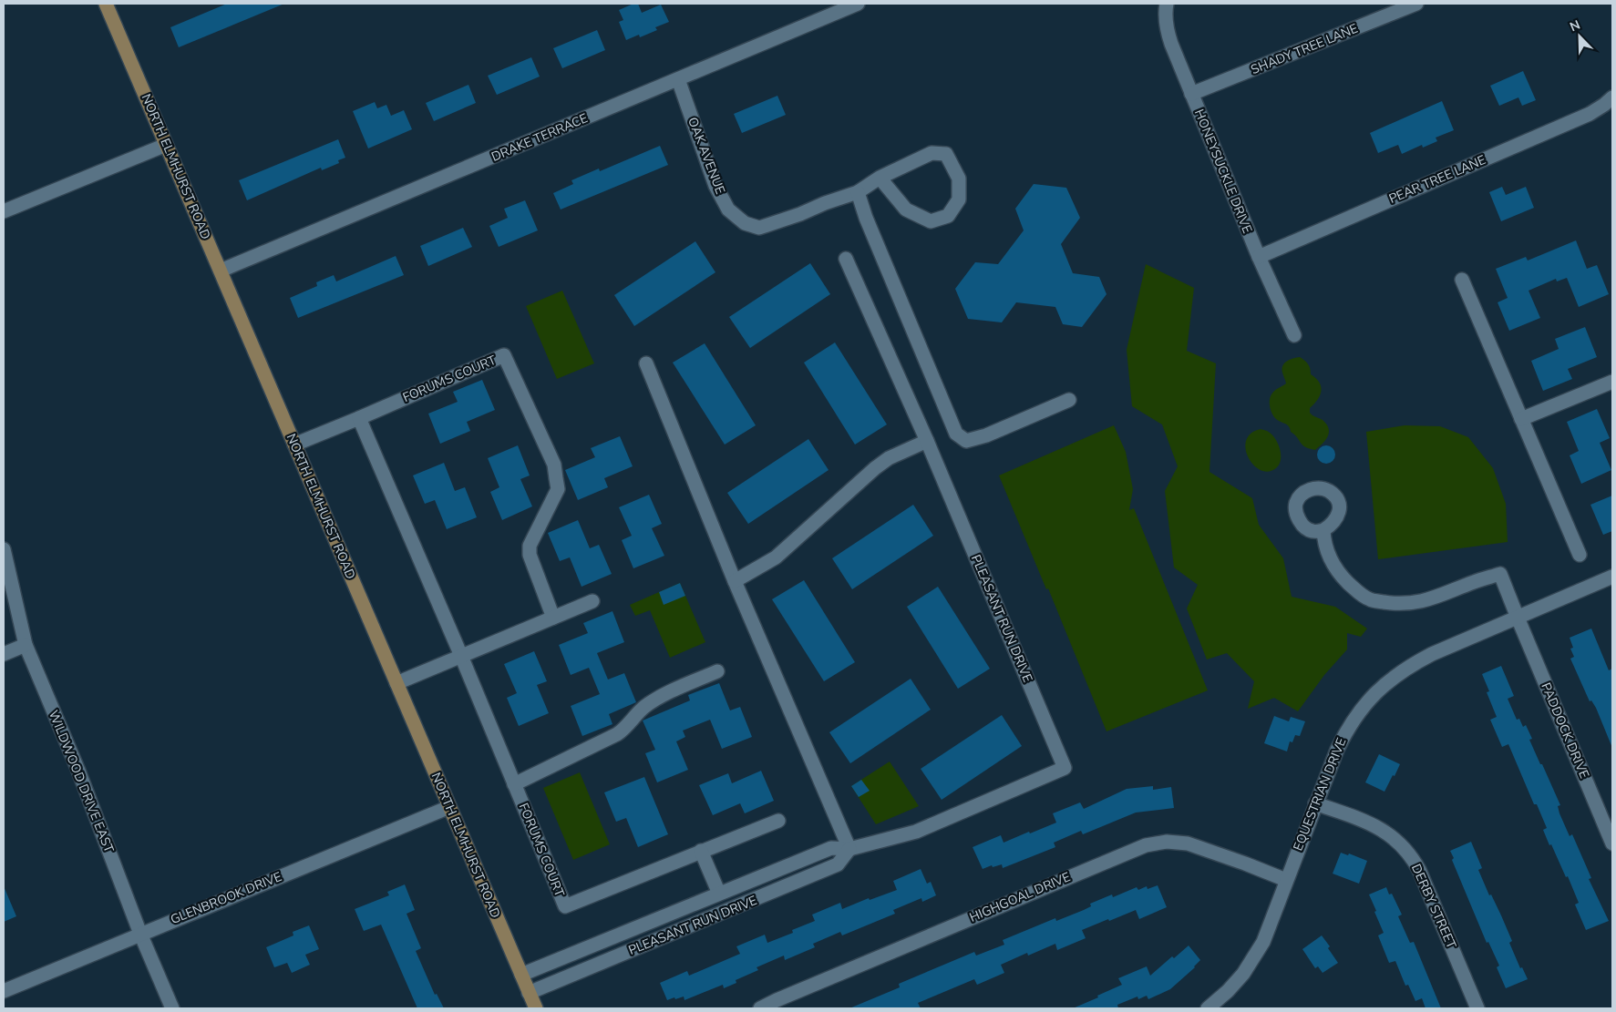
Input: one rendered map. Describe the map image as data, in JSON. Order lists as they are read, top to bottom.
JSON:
{
  "streets": {
    "main road": ["NORTH ELMHURST ROAD"],
    "street": [
      "SHADY TREE LANE",
      "DRAKE TERRACE",
      "OAK AVENUE",
      "HONEYSUCKLE DRIVE",
      "PEAR TREE LANE",
      "FORUMS COURT",
      "PLEASANT RUN DRIVE",
      "PADDOCK DRIVE",
      "WILDWOOD DRIVE EAST",
      "EQUESTRIAN DRIVE",
      "HIGHGOAL DRIVE",
      "GLENBROOK DRIVE",
      "DERBY STREET"
    ]
  },
  "crossings": [
    ["SHADY TREE LANE", "HONEYSUCKLE DRIVE"],
    ["DRAKE TERRACE", "OAK AVENUE"],
    ["DRAKE TERRACE", "NORTH ELMHURST ROAD"],
    ["NORTH ELMHURST ROAD", "FORUMS COURT"],
    ["NORTH ELMHURST ROAD", "PLEASANT RUN DRIVE"],
    ["NORTH ELMHURST ROAD", "GLENBROOK DRIVE"],
    ["HONEYSUCKLE DRIVE", "PEAR TREE LANE"],
    ["PADDOCK DRIVE", "EQUESTRIAN DRIVE"],
    ["WILDWOOD DRIVE EAST", "GLENBROOK DRIVE"],
    ["EQUESTRIAN DRIVE", "HIGHGOAL DRIVE"],
    ["EQUESTRIAN DRIVE", "DERBY STREET"]
  ],
  "north": "top left"
}
